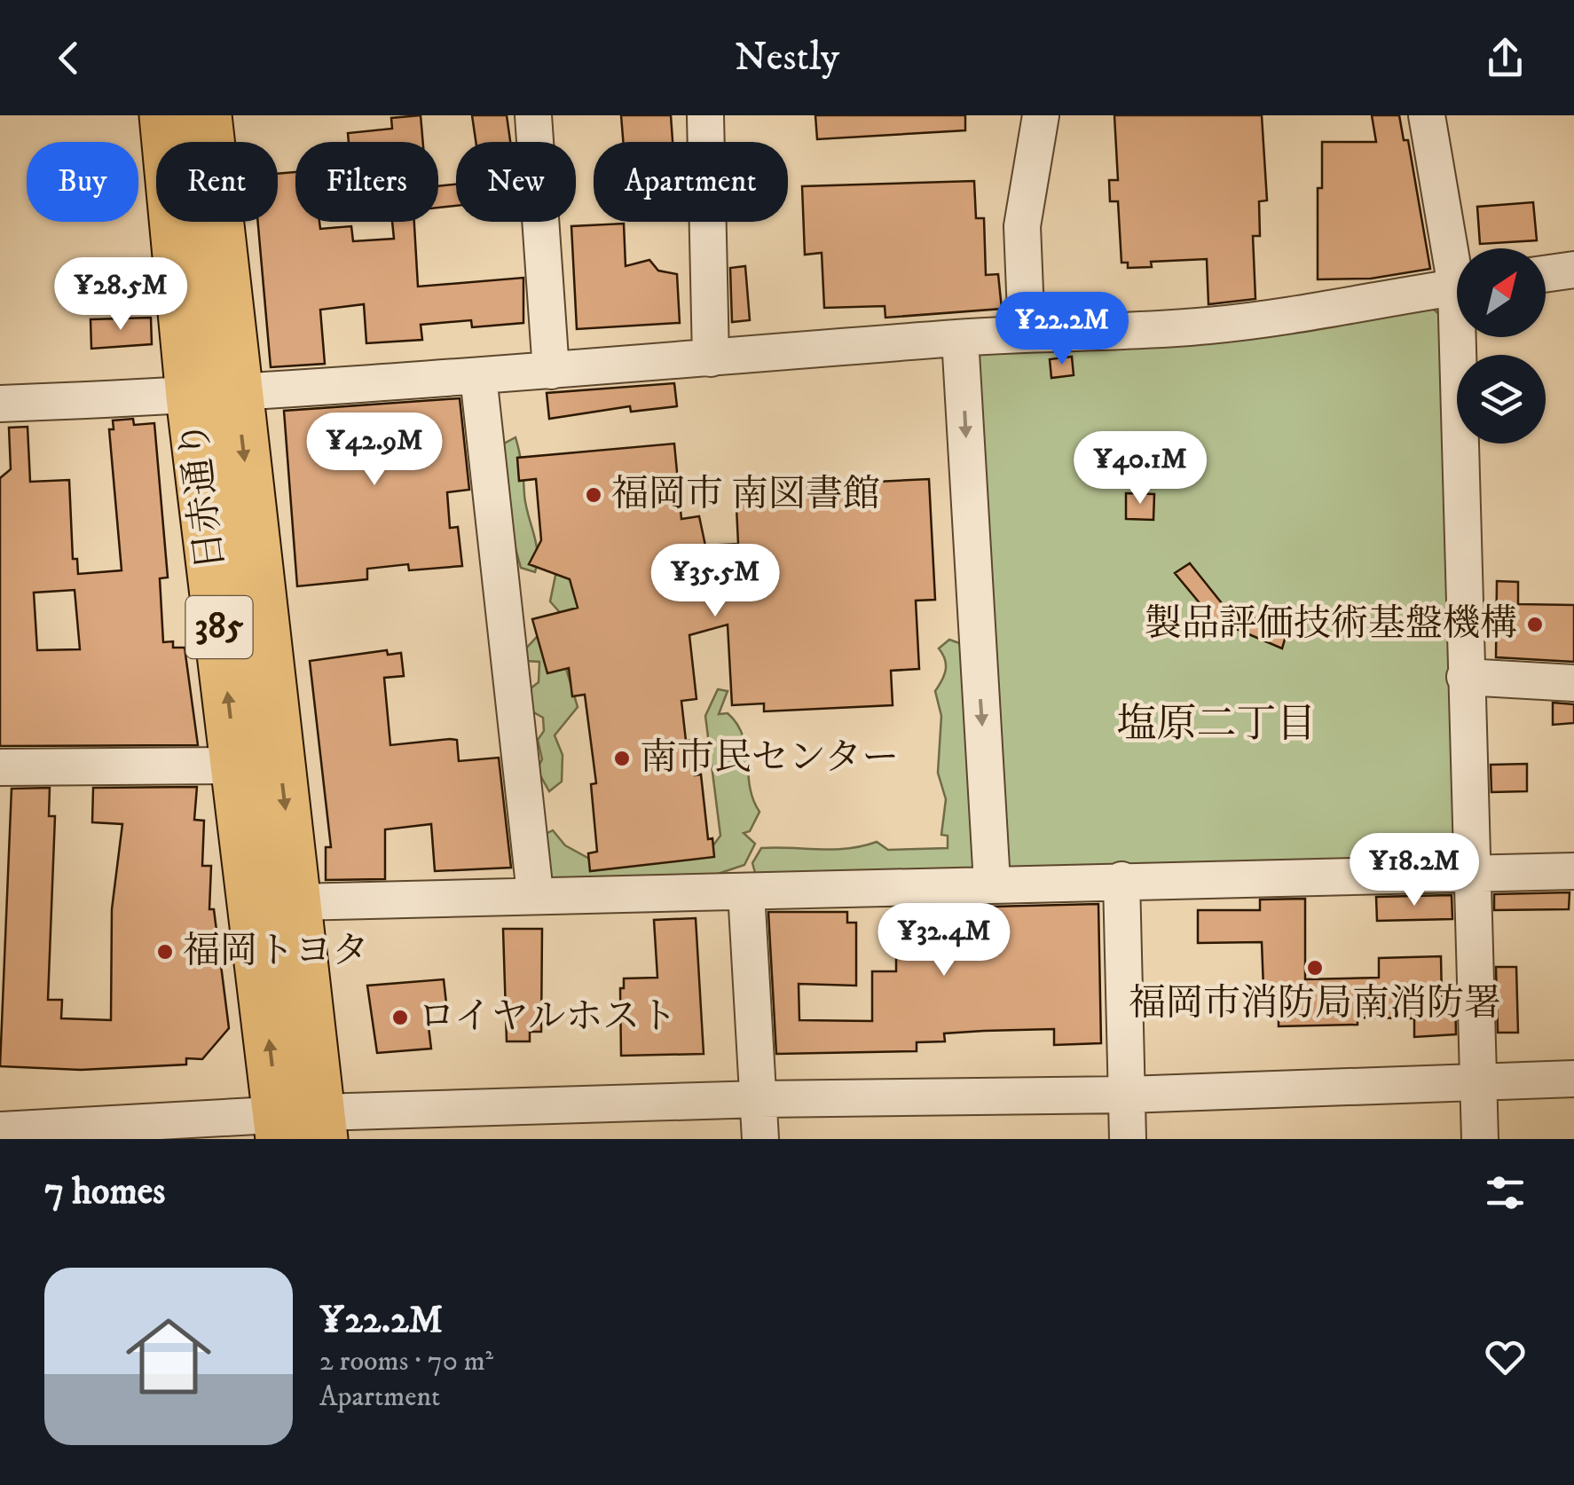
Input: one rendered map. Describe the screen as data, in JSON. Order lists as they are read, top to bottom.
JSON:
{
  "streets": {
    "highway": ["日赤通り", "385"]
  },
  "districts": ["塩原二丁目"],
  "places": [
    "福岡市 南図書館",
    "製品評価技術基盤機構",
    "南市民センター",
    "福岡トヨタ",
    "福岡市消防局南消防署",
    "ロイヤルホスト"
  ],
  "north": "top right",
  "page": {
    "header": "Nestly",
    "chip": [
      "Buy",
      "Rent",
      "Filters",
      "New",
      "Apartment"
    ],
    "price": [
      "¥28.5M",
      "¥22.2M",
      "¥42.9M",
      "¥40.1M",
      "¥35.5M",
      "¥18.2M",
      "¥32.4M"
    ],
    "heading": "7 homes",
    "list": [
      {
        "name": "¥22.2M",
        "note": "2 rooms · 70 m² · Apartment"
      }
    ]
  }
}
